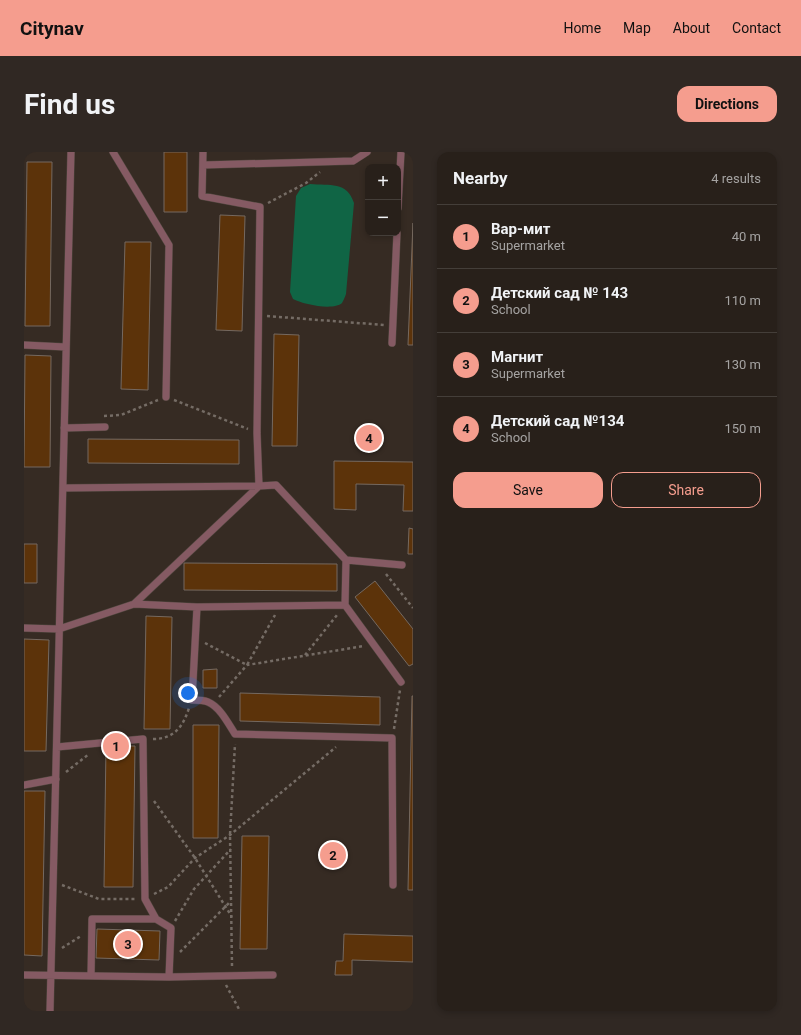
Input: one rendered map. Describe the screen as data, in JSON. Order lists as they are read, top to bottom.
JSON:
{
  "page": {
    "header": "Citynav",
    "nav": [
      "Home",
      "Map",
      "About",
      "Contact"
    ],
    "buttons": [
      "Directions",
      ["Save", "Share"]
    ],
    "title": "Find us",
    "heading": ["Nearby", "4 results"],
    "map_buttons": ["+", "−"],
    "list": [
      {
        "mark": "1",
        "name": "Вар-мит",
        "note": "Supermarket",
        "value": "40 m"
      },
      {
        "mark": "2",
        "name": "Детский сад № 143",
        "note": "School",
        "value": "110 m"
      },
      {
        "mark": "3",
        "name": "Магнит",
        "note": "Supermarket",
        "value": "130 m"
      },
      {
        "mark": "4",
        "name": "Детский сад №134",
        "note": "School",
        "value": "150 m"
      }
    ],
    "pins": [
      "4",
      "1",
      "2",
      "3"
    ]
  }
}
